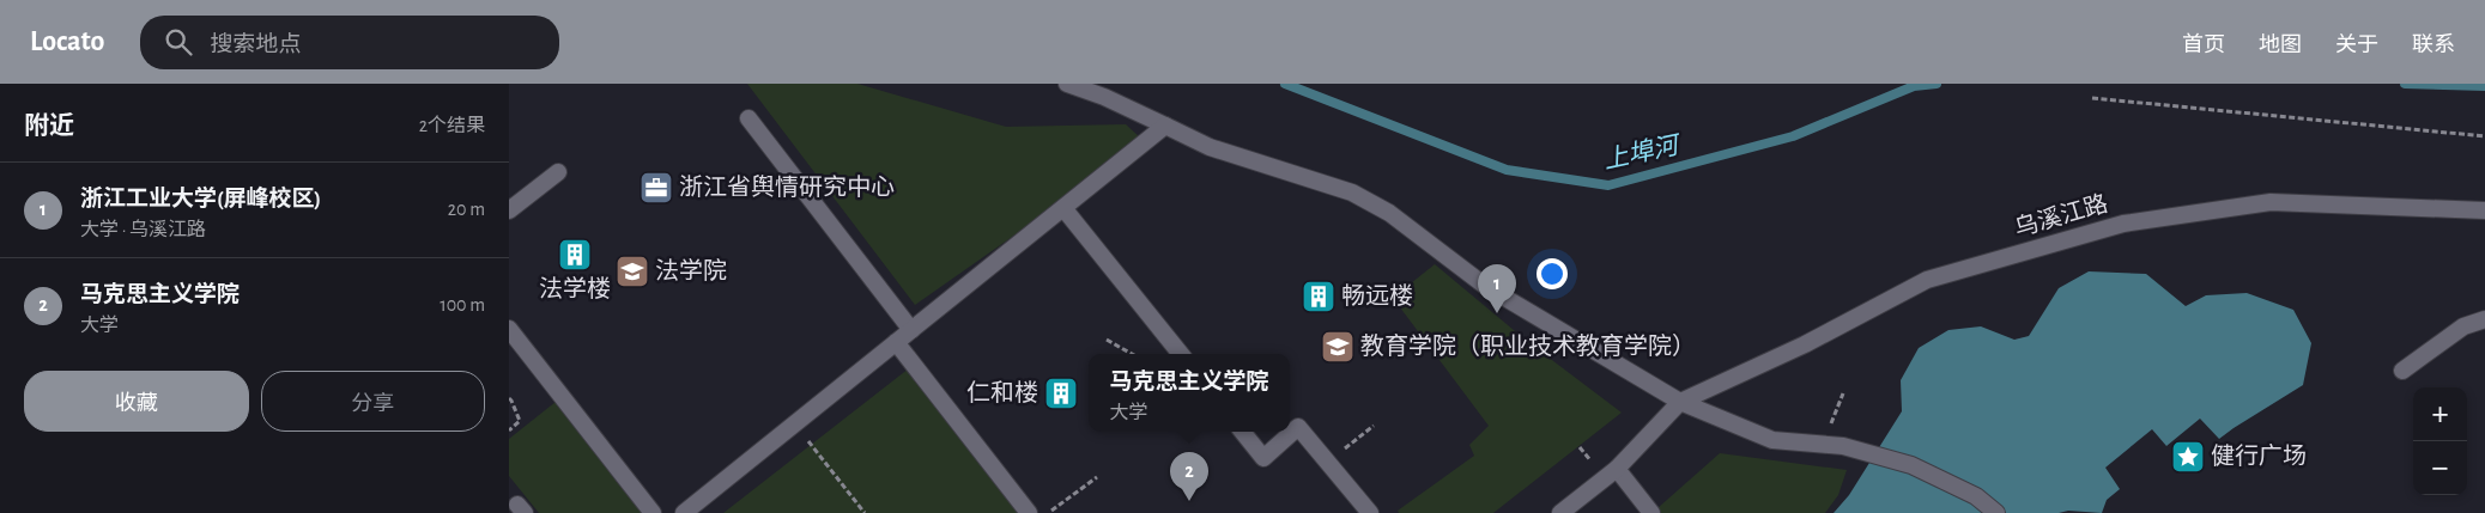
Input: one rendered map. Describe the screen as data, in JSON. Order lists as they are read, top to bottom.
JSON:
{
  "streets": {
    "street": ["乌溪江路"]
  },
  "water": ["上埠河"],
  "places": {
    "office": ["浙江省舆情研究中心"],
    "building": ["法学楼", "畅远楼", "仁和楼"],
    "school or university": ["法学院", "教育学院（职业技术教育学院）"],
    "place": ["健行广场"]
  },
  "page": {
    "header": "Locato",
    "search": "搜索地点",
    "nav": [
      "首页",
      "地图",
      "关于",
      "联系"
    ],
    "heading": ["附近", "2个结果"],
    "list": [
      {
        "mark": "1",
        "name": "浙江工业大学(屏峰校区)",
        "note": "大学 · 乌溪江路",
        "value": "20 m"
      },
      {
        "mark": "2",
        "name": "马克思主义学院",
        "note": "大学",
        "value": "100 m"
      }
    ],
    "pins": ["1", "2"],
    "buttons": ["收藏", "分享"],
    "popup": ["马克思主义学院", "大学"],
    "map_buttons": ["+", "−"]
  }
}
